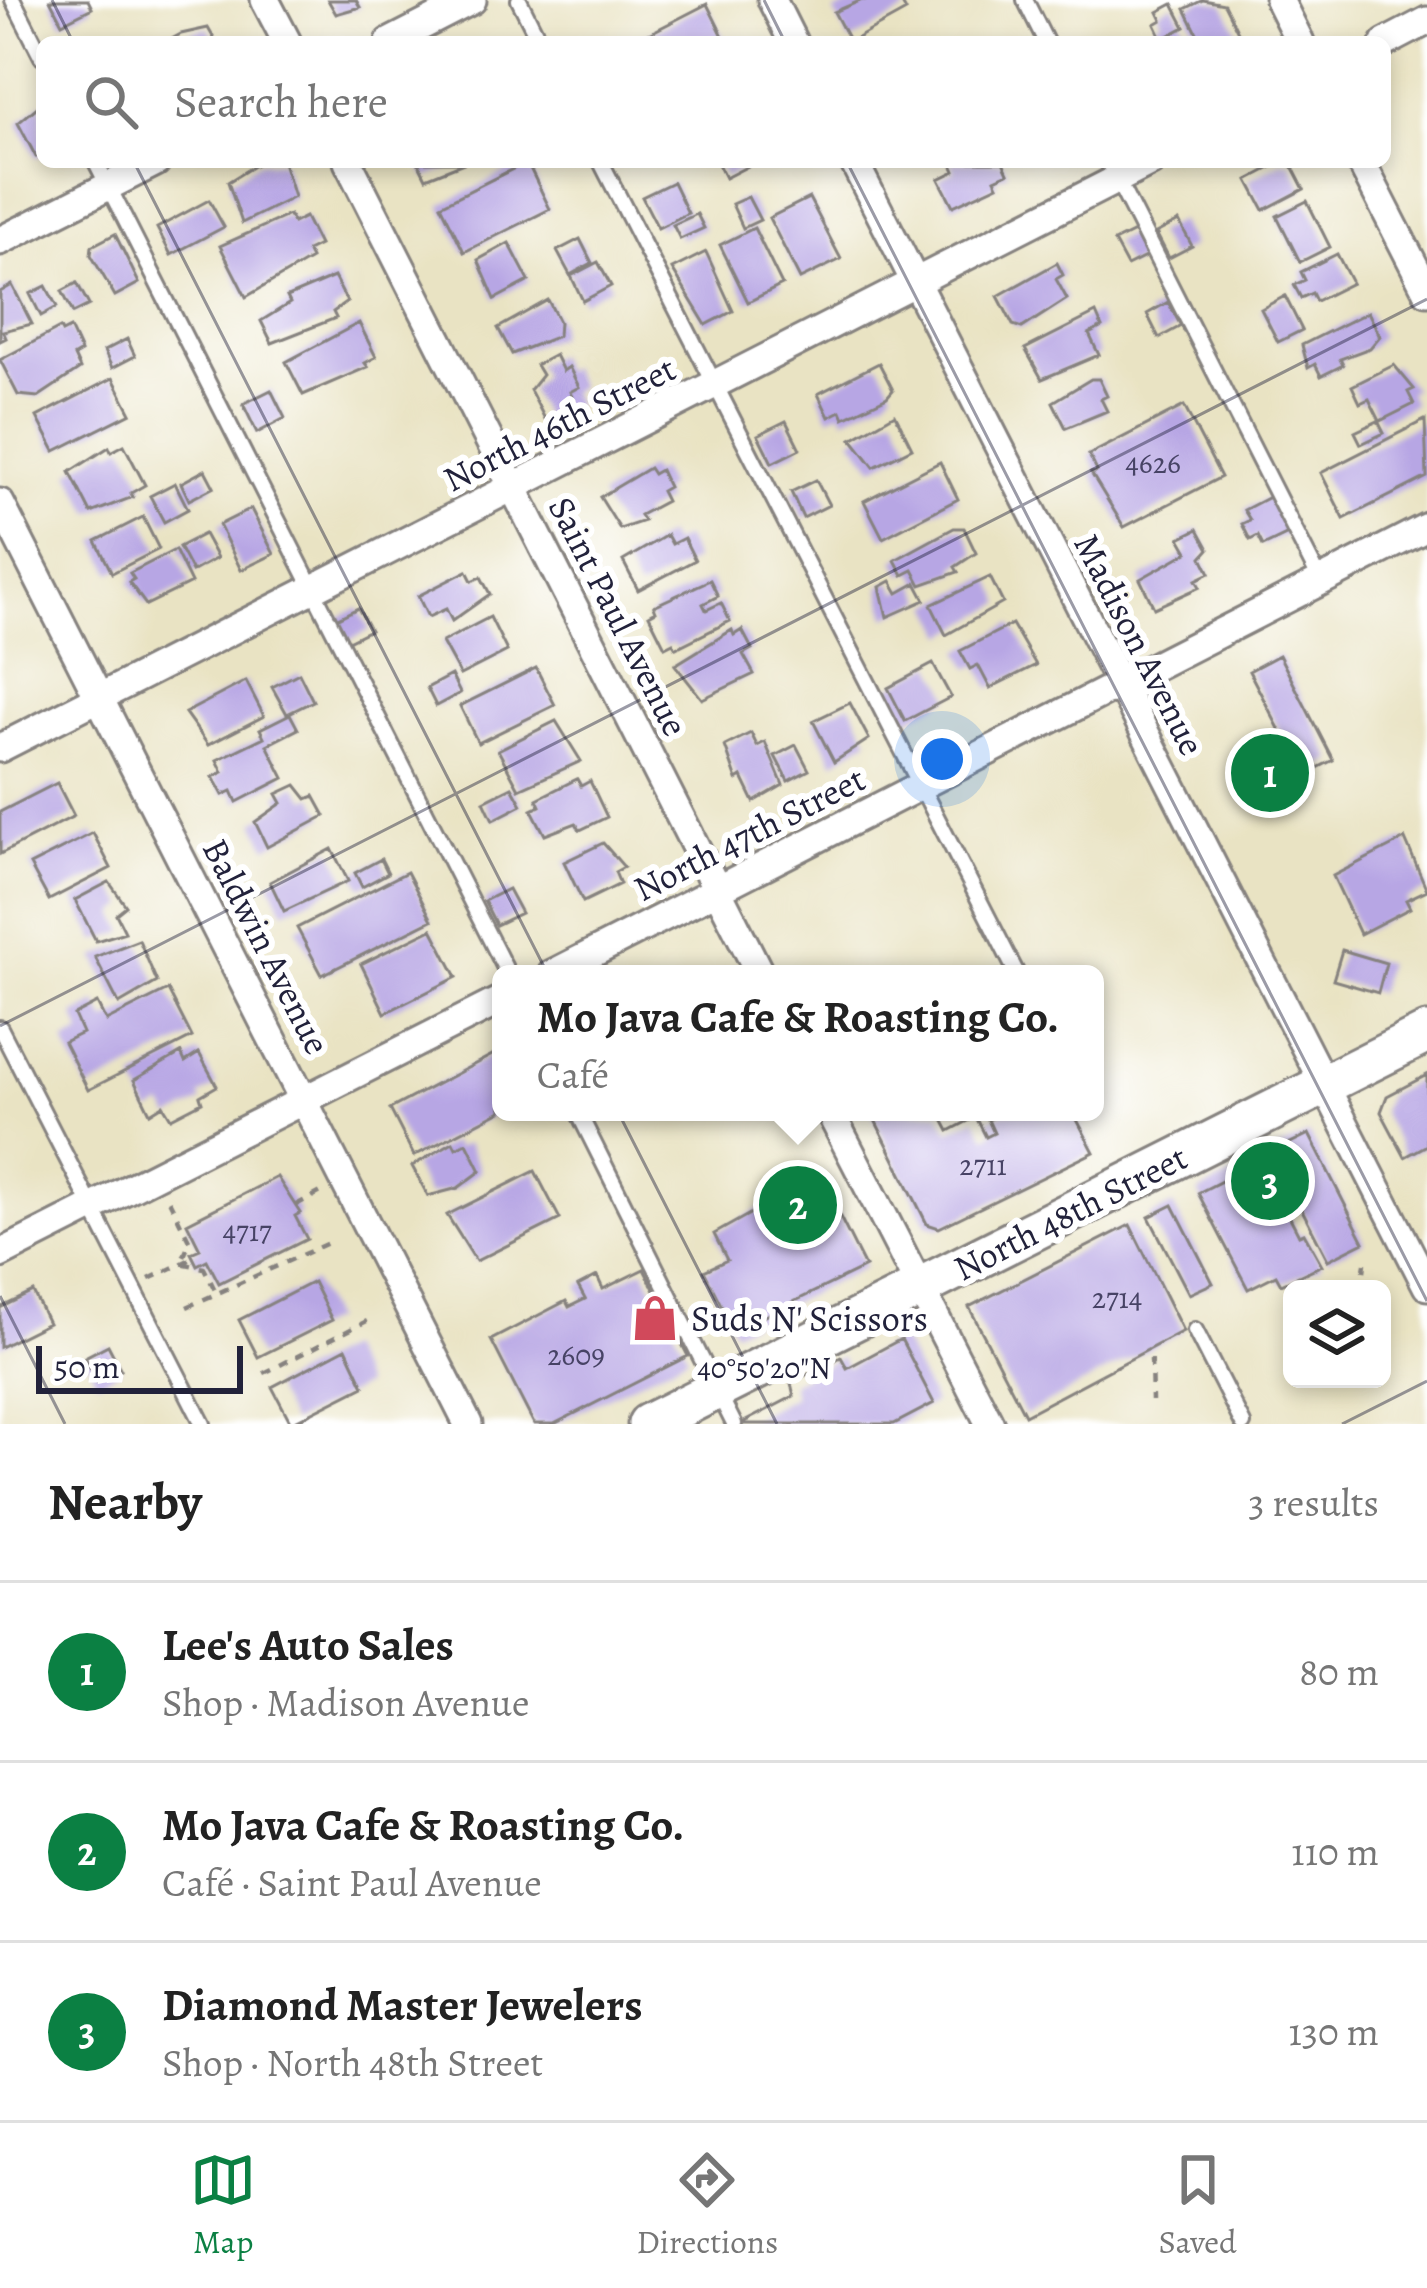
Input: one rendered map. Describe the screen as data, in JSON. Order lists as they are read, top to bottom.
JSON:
{
  "streets": {
    "main road": ["North 48th Street"],
    "street": [
      "North 46th Street",
      "Saint Paul Avenue",
      "Madison Avenue",
      "North 47th Street",
      "Baldwin Avenue"
    ]
  },
  "crossings": [
    ["North 46th Street", "Saint Paul Avenue"],
    ["North 46th Street", "Madison Avenue"],
    ["North 46th Street", "Baldwin Avenue"],
    ["Saint Paul Avenue", "North 47th Street"],
    ["Madison Avenue", "North 47th Street"],
    ["Madison Avenue", "North 48th Street"]
  ],
  "places": {
    "shop": ["Suds N' Scissors"]
  },
  "house_numbers": [
    "4626",
    "2711",
    "4717",
    "2714",
    "2609"
  ],
  "scale_bar": "50 m",
  "page": {
    "search": "Search here",
    "pins": ["1", "3", "2"],
    "popup": ["Mo Java Cafe & Roasting Co.", "Café"],
    "scale": "50 m",
    "heading": ["Nearby", "3 results"],
    "list": [
      {
        "mark": "1",
        "name": "Lee's Auto Sales",
        "note": "Shop · Madison Avenue",
        "value": "80 m"
      },
      {
        "mark": "2",
        "name": "Mo Java Cafe & Roasting Co.",
        "note": "Café · Saint Paul Avenue",
        "value": "110 m"
      },
      {
        "mark": "3",
        "name": "Diamond Master Jewelers",
        "note": "Shop · North 48th Street",
        "value": "130 m"
      }
    ],
    "nav": ["Map", "Directions", "Saved"]
  },
  "coordinates": ["40°50'20\"N"]
}
